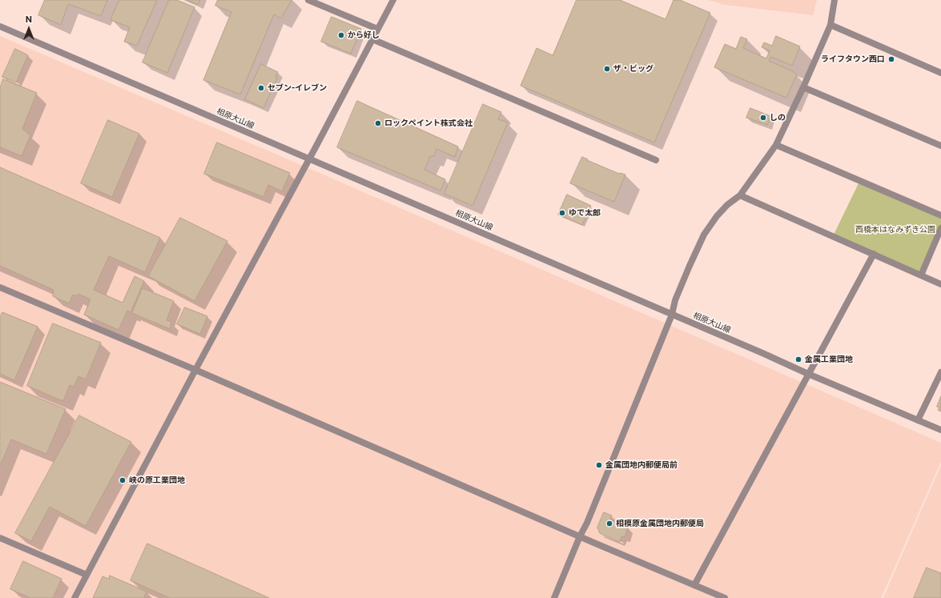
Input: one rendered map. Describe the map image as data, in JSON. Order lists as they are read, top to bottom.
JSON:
{
  "streets": {
    "street": ["相原大山線"]
  },
  "parks": ["西橋本はなみずき公園"],
  "places": [
    "から好し",
    "ライフタウン西口",
    "ザ・ビッグ",
    "セブン-イレブン",
    "しの",
    "ロックペイント株式会社",
    "ゆで太郎",
    "金属工業団地",
    "金属団地内郵便局前",
    "峡の原工業団地",
    "相模原金属団地内郵便局"
  ],
  "north": "top"
}
